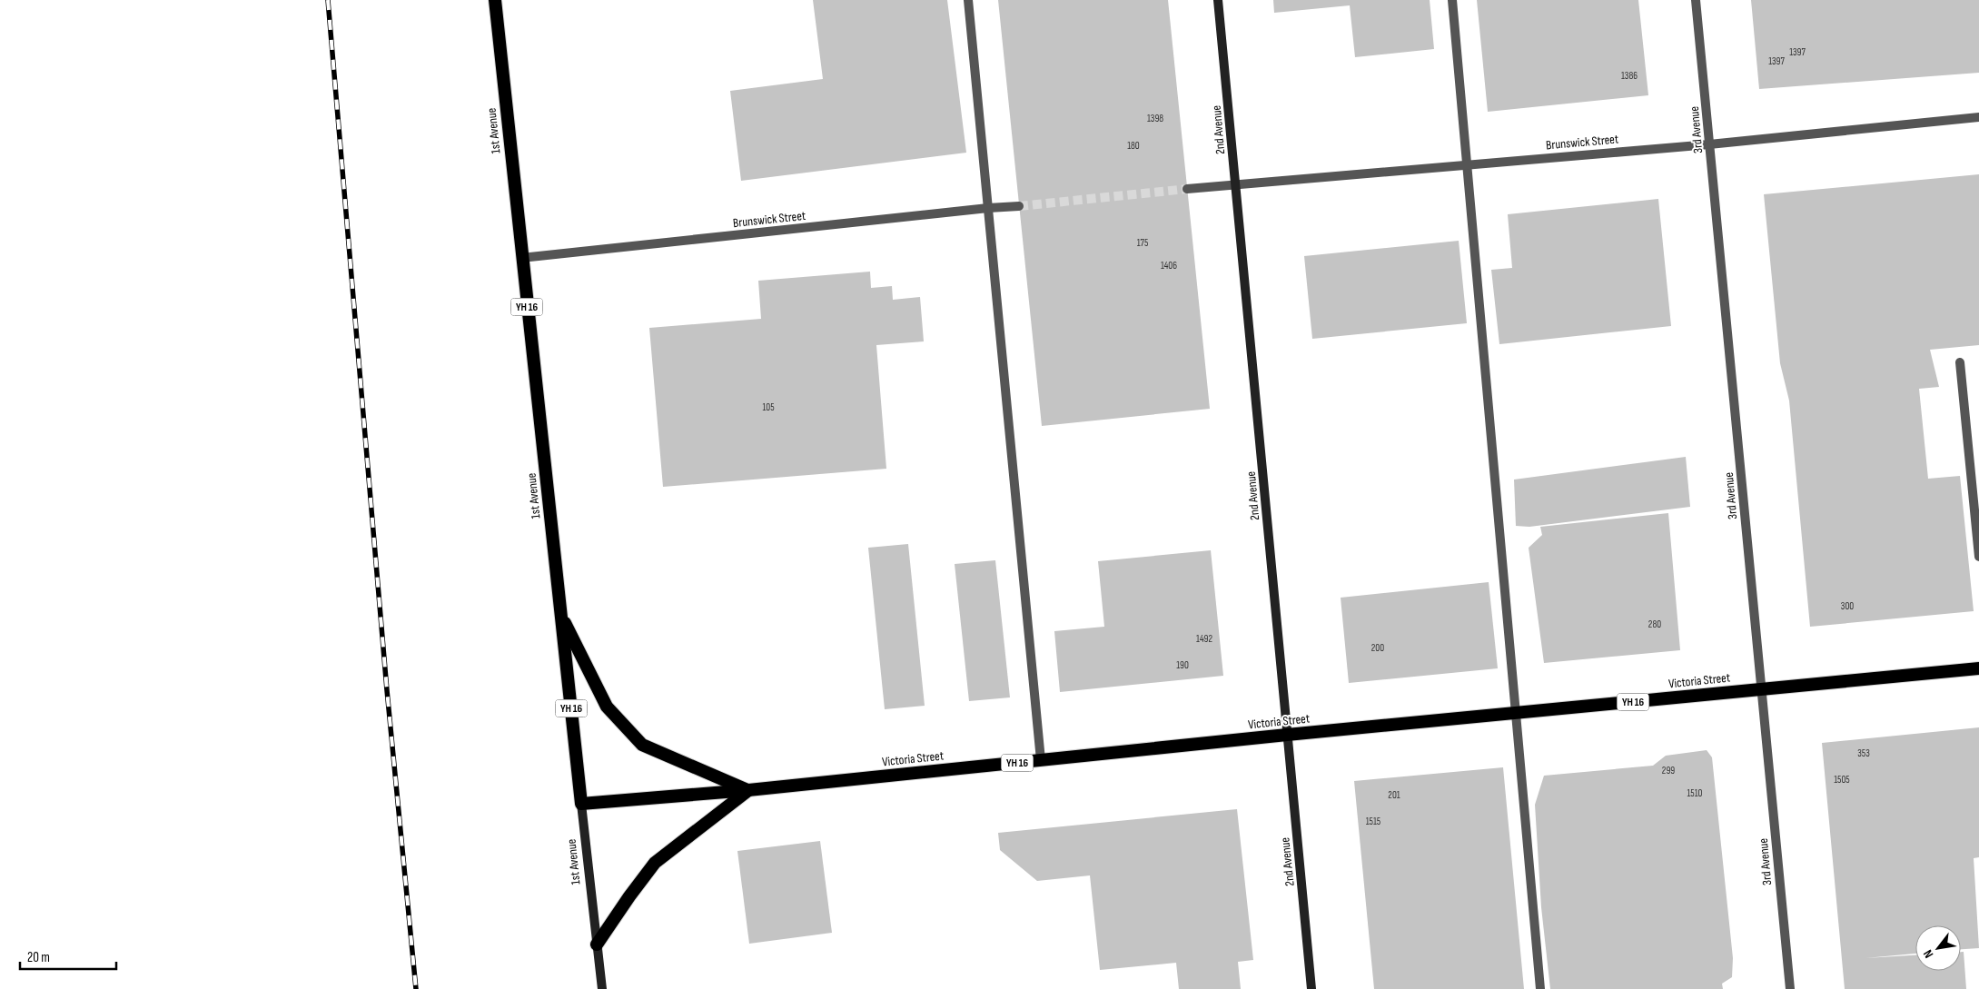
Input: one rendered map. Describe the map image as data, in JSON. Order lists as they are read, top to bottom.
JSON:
{
  "streets": {
    "highway": ["1st Avenue", "YH 16", "Victoria Street"],
    "main road": ["2nd Avenue"],
    "street": ["3rd Avenue", "Brunswick Street"]
  },
  "crossings": [
    ["2nd Avenue", "Brunswick Street"],
    ["2nd Avenue", "Victoria Street"],
    ["3rd Avenue", "Brunswick Street"],
    ["3rd Avenue", "Victoria Street"],
    ["1st Avenue", "Brunswick Street"],
    ["1st Avenue", "Victoria Street"]
  ],
  "house_numbers": [
    "1397",
    "1397",
    "1386",
    "1398",
    "180",
    "175",
    "1406",
    "105",
    "300",
    "280",
    "1492",
    "200",
    "190",
    "353",
    "299",
    "1505",
    "1510",
    "201",
    "1515"
  ],
  "scale_bar": "20 m",
  "north": "bottom left"
}
